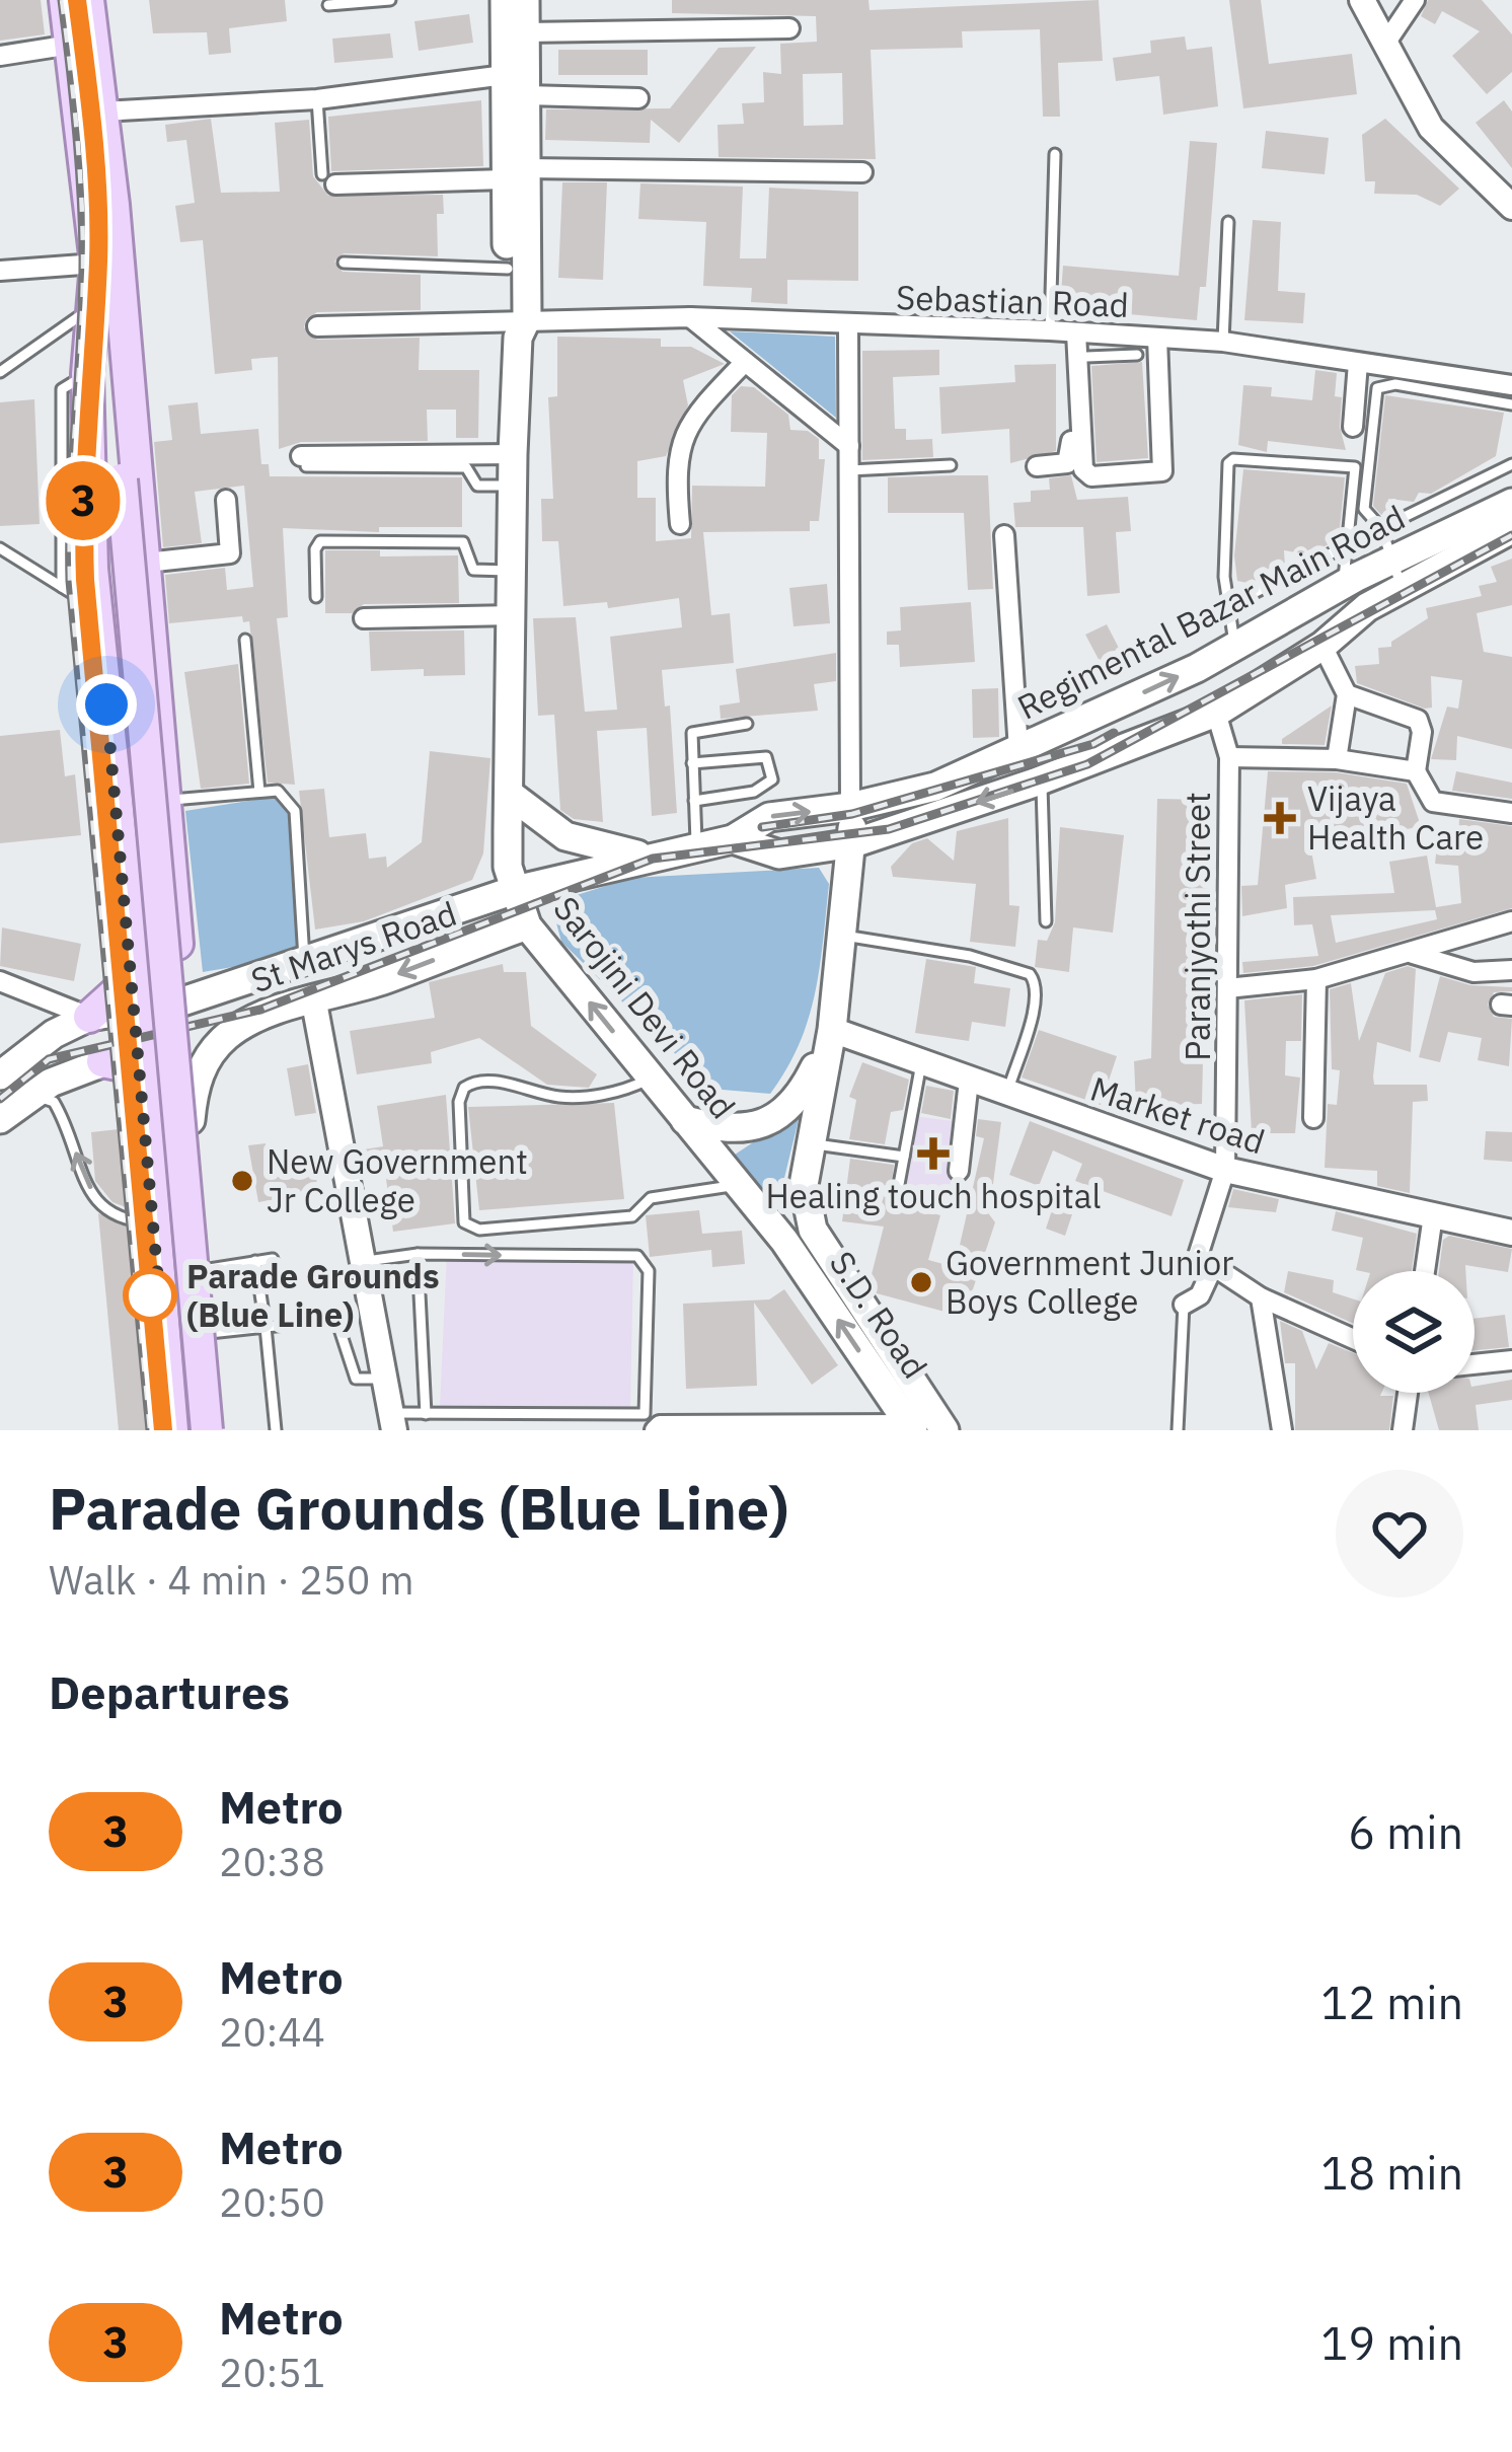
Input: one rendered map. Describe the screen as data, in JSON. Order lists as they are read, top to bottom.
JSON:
{
  "streets": {
    "main road": [
      "Regimental Bazar Main Road",
      "St Marys Road",
      "Sarojini Devi Road",
      "S.D. Road"
    ],
    "street": ["Sebastian Road", "Paranjyothi Street", "Market road"]
  },
  "crossings": [
    ["Sebastian Road", "Sarojini Devi Road"],
    ["Regimental Bazar Main Road", "Paranjyothi Street"],
    ["Regimental Bazar Main Road", "St Marys Road"],
    ["Regimental Bazar Main Road", "Sarojini Devi Road"],
    ["Paranjyothi Street", "Market road"],
    ["St Marys Road", "Sarojini Devi Road"],
    ["Sarojini Devi Road", "S.D. Road"]
  ],
  "places": {
    "health": ["Vijaya Health Care", "Healing touch hospital"],
    "other": ["New Government Jr College", "Government Junior Boys College", "Parade Grounds (Blue Line)"]
  },
  "lines": ["metro line 3"],
  "page": {
    "on_map": "3",
    "heading": [
      ["Parade Grounds (Blue Line)", "Walk · 4 min · 250 m"],
      "Departures"
    ],
    "list": [
      {
        "mark": "3",
        "name": "Metro",
        "note": "20:38",
        "value": "6 min"
      },
      {
        "mark": "3",
        "name": "Metro",
        "note": "20:44",
        "value": "12 min"
      },
      {
        "mark": "3",
        "name": "Metro",
        "note": "20:50",
        "value": "18 min"
      },
      {
        "mark": "3",
        "name": "Metro",
        "note": "20:51",
        "value": "19 min"
      }
    ]
  }
}
